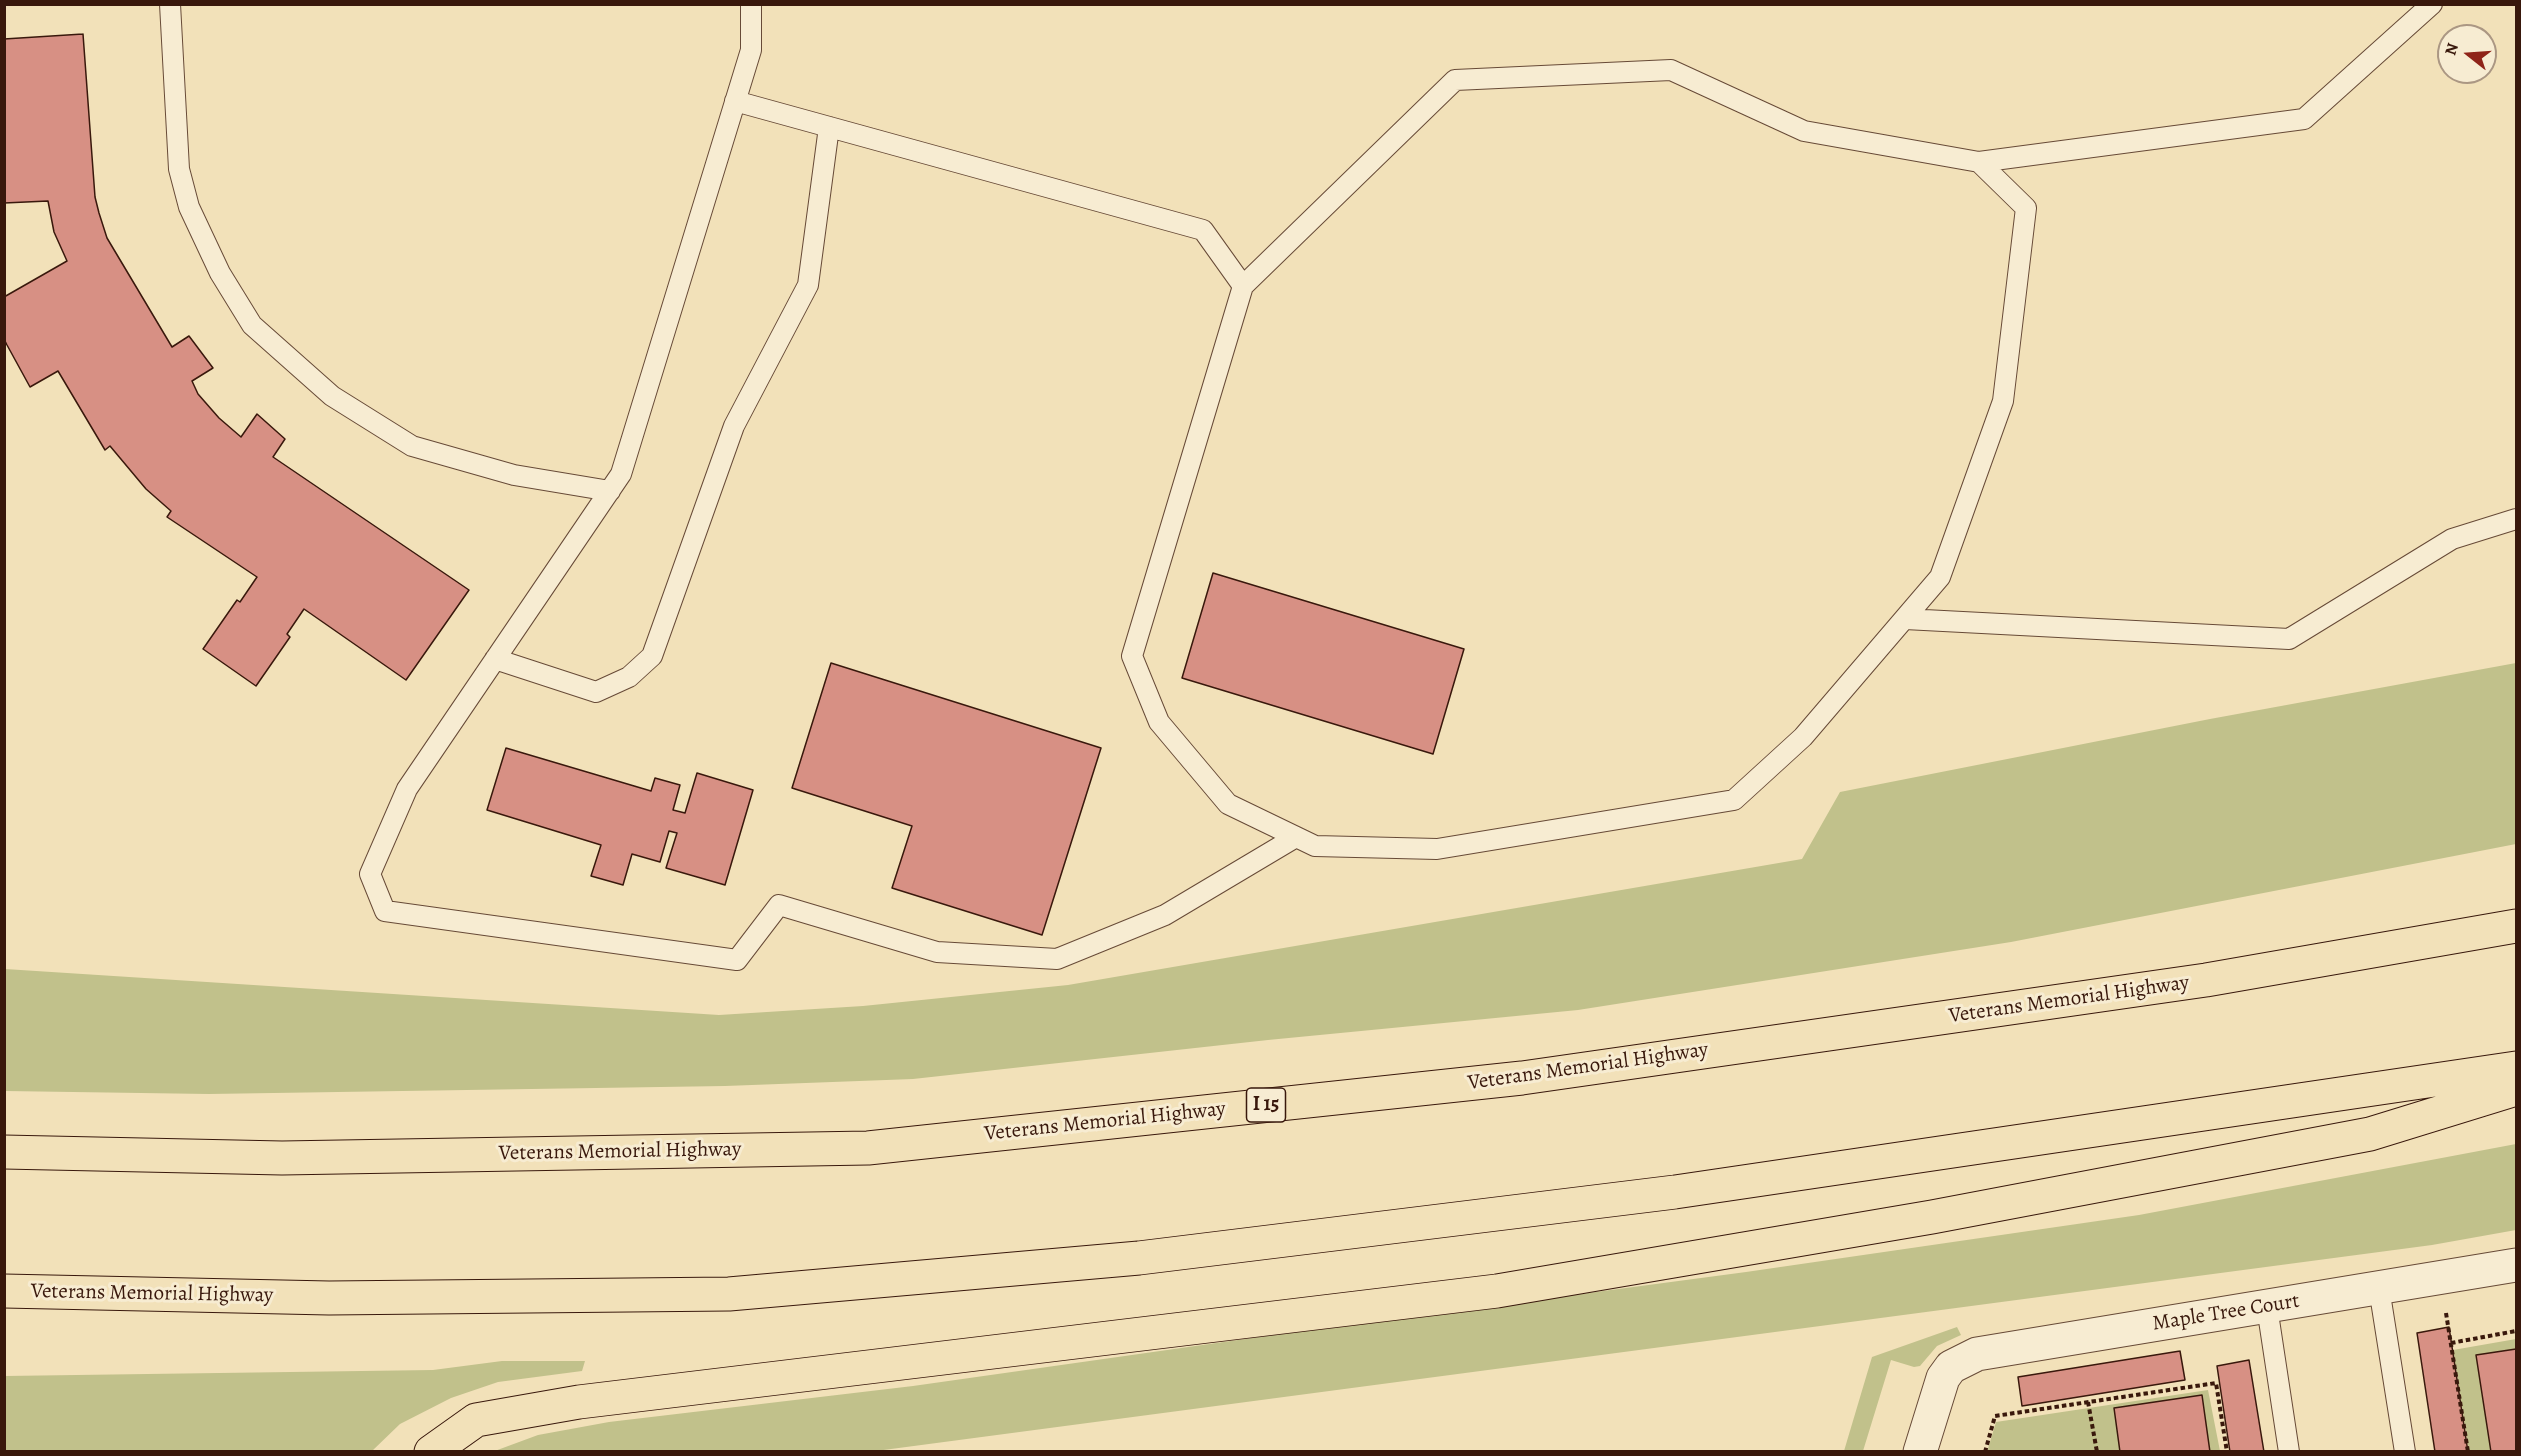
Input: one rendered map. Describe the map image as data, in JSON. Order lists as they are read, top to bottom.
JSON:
{
  "streets": {
    "highway": ["Veterans Memorial Highway", "I 15"],
    "street": ["Maple Tree Court"]
  },
  "north": "left"
}
